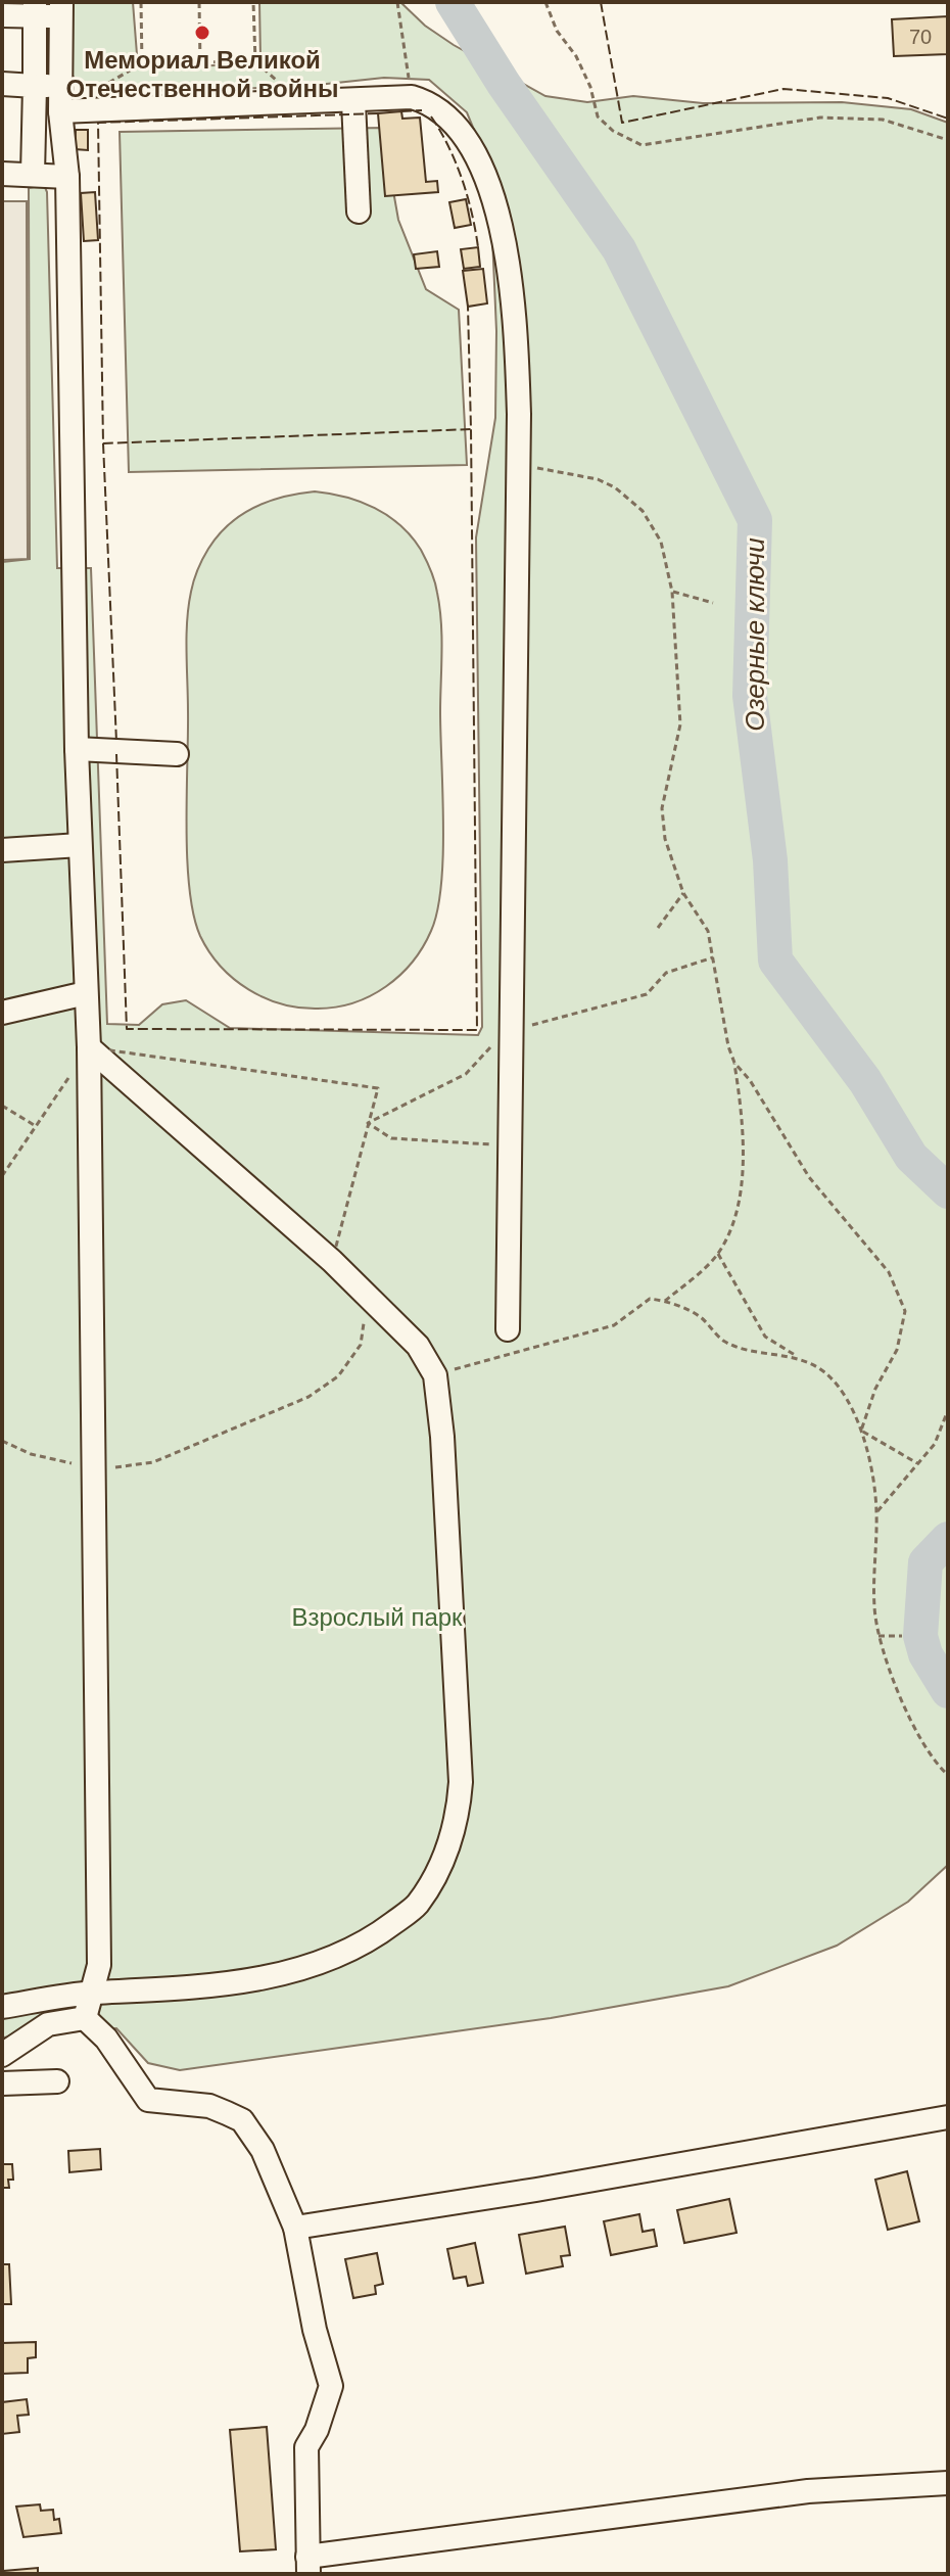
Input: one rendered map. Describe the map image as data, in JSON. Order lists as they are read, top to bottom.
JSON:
{
  "water": ["Озерные ключи"],
  "parks": ["Взрослый парк"],
  "places": ["Мемориал Великой Отечественной войны"],
  "house_numbers": ["70"]
}
